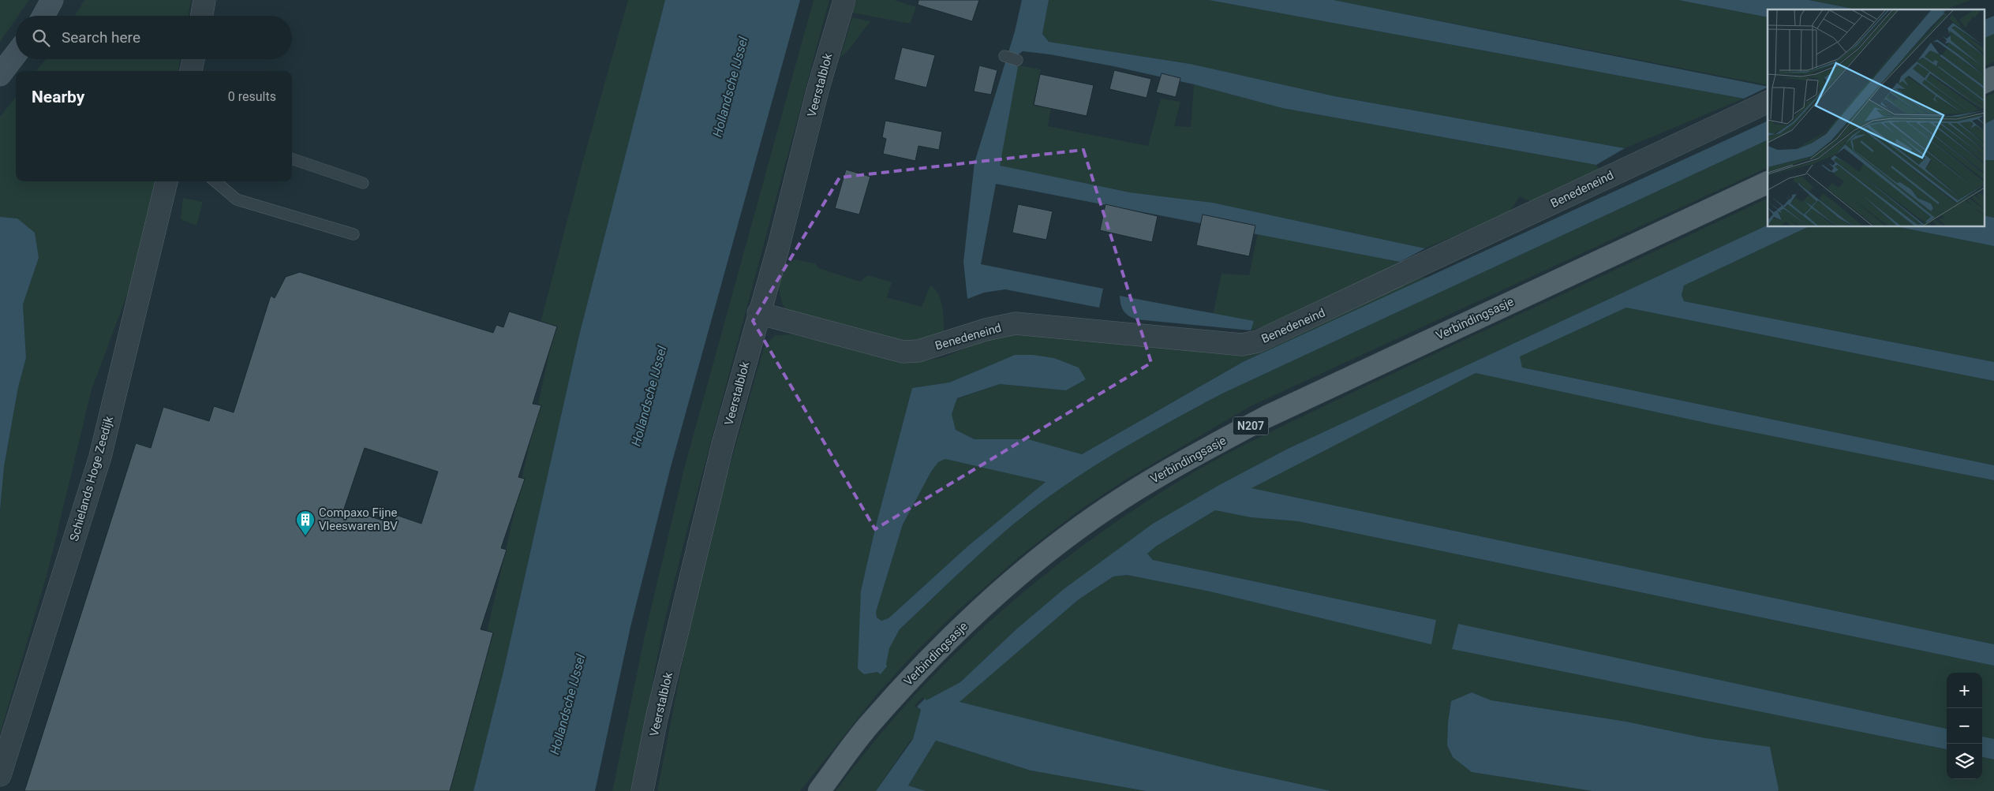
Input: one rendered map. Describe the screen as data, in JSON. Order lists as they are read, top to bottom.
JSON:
{
  "streets": {
    "main road": ["Verbindingsasje", "N207"],
    "street": ["Veerstalblok", "Benedeneind", "Schielands Hoge Zeedijk"]
  },
  "crossings": [
    ["Veerstalblok", "Benedeneind"]
  ],
  "water": ["Hollandsche IJssel"],
  "places": {
    "building": ["Compaxo Fijne Vleeswaren BV"]
  },
  "page": {
    "search": "Search here",
    "heading": ["Nearby", "0 results"],
    "map_buttons": ["+", "−"]
  }
}
